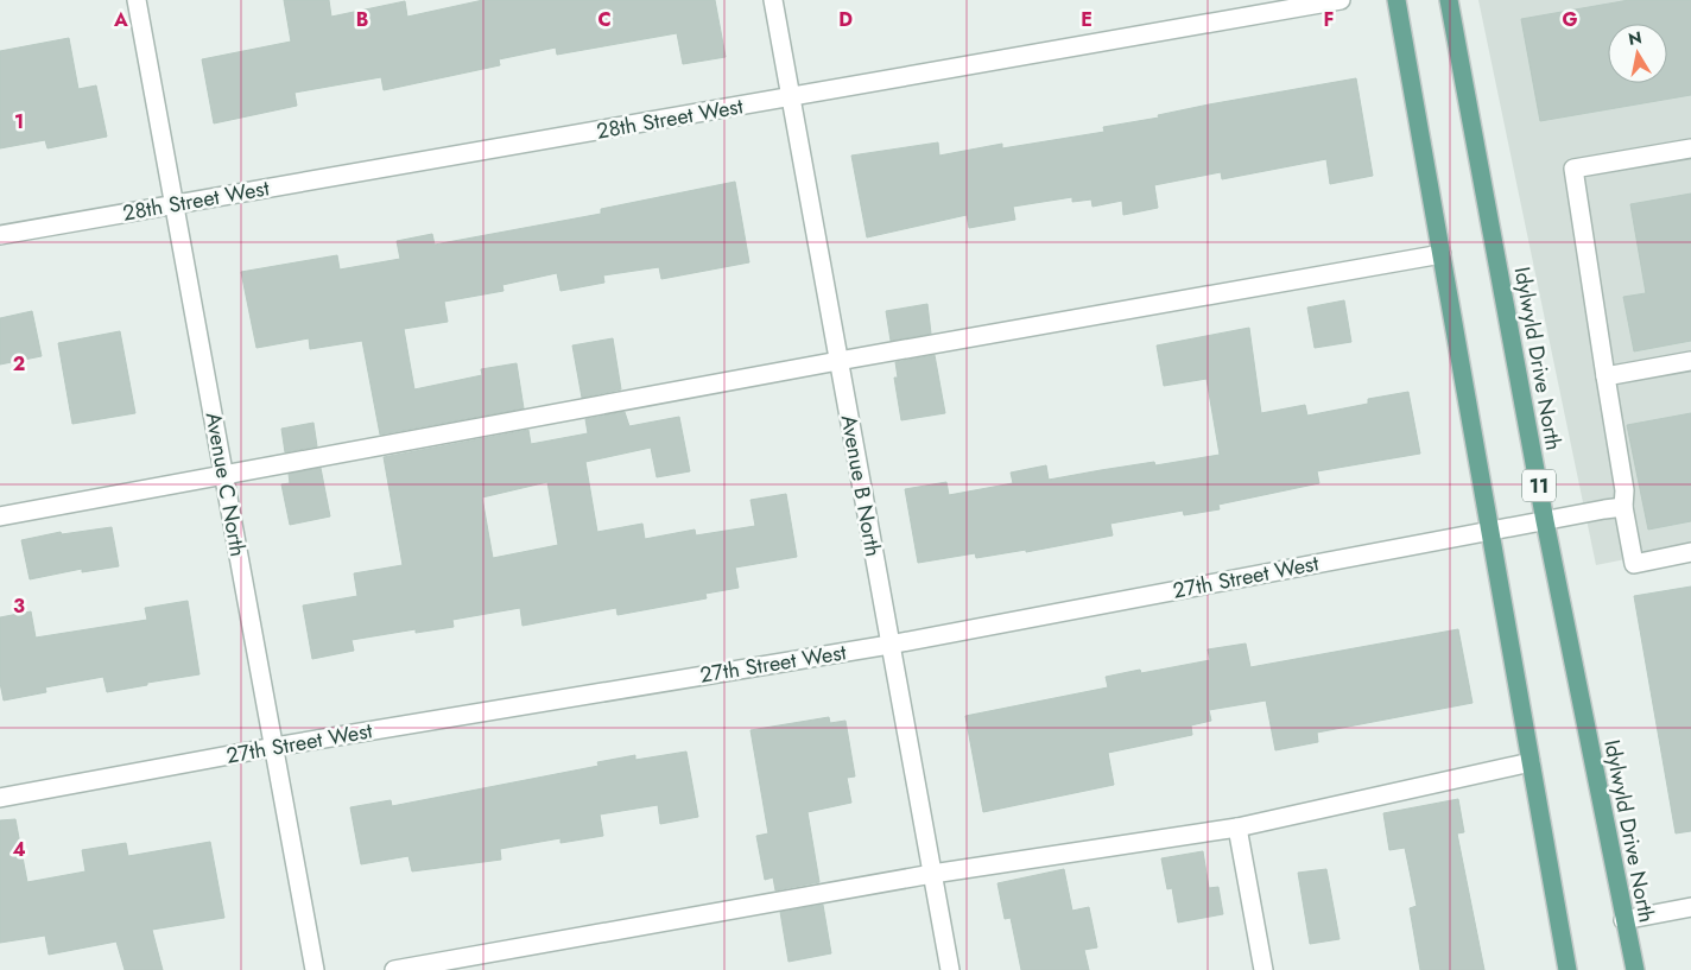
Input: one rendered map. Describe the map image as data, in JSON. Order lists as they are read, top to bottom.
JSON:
{
  "streets": {
    "main road": ["Idylwyld Drive North", "11"],
    "street": [
      "28th Street West",
      "Avenue C North",
      "Avenue B North",
      "27th Street West"
    ]
  },
  "crossings": [
    ["28th Street West", "Avenue C North"],
    ["28th Street West", "Avenue B North"],
    ["Idylwyld Drive North", "27th Street West"],
    ["Avenue C North", "27th Street West"],
    ["Avenue B North", "27th Street West"]
  ],
  "north": "top",
  "grid": {
    "columns": [
      "A",
      "B",
      "C",
      "D",
      "E",
      "F",
      "G"
    ],
    "rows": [
      "1",
      "2",
      "3",
      "4"
    ]
  }
}
